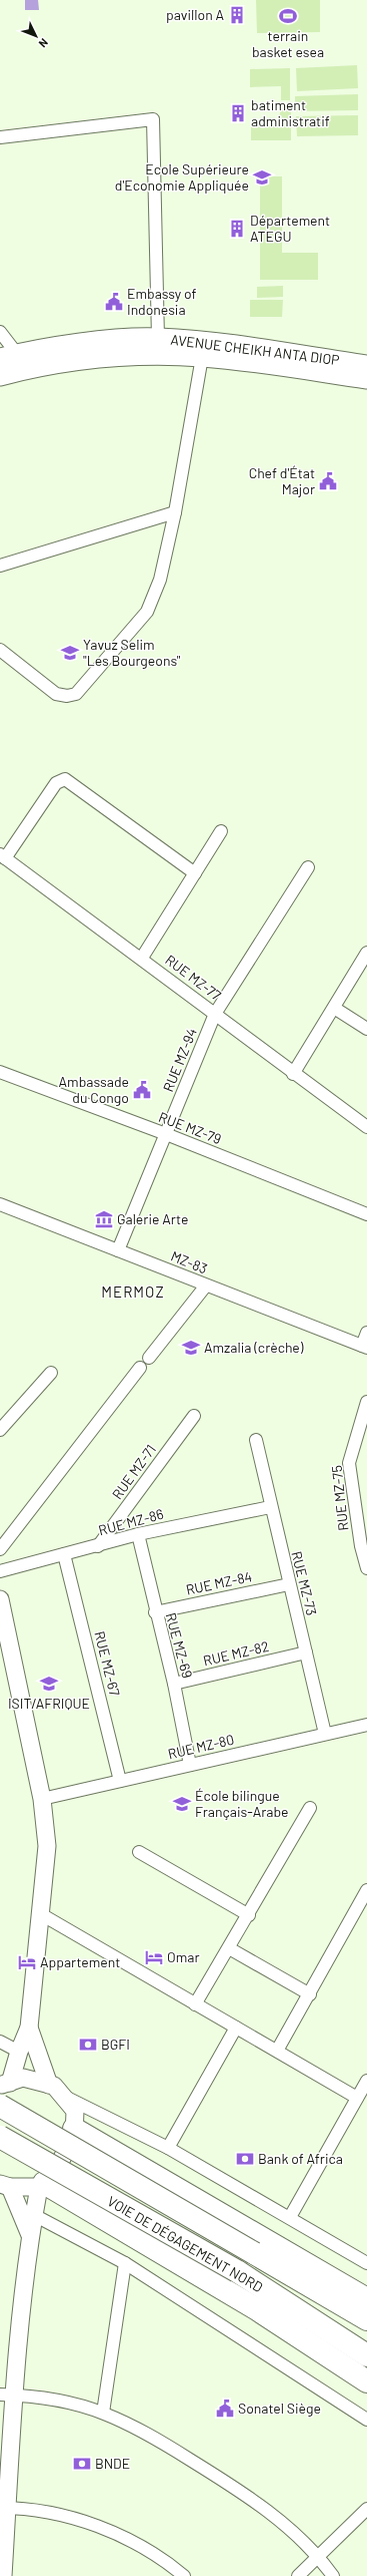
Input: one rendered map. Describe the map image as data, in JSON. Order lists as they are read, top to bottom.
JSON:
{
  "streets": {
    "highway": ["VOIE DE DÉGAGEMENT NORD"],
    "main road": ["AVENUE CHEIKH ANTA DIOP"],
    "street": [
      "RUE MZ-77",
      "RUE MZ-94",
      "RUE MZ-79",
      "MZ-83",
      "RUE MZ-71",
      "RUE MZ-75",
      "RUE MZ-86",
      "RUE MZ-84",
      "RUE MZ-73",
      "RUE MZ-69",
      "RUE MZ-82",
      "RUE MZ-67",
      "RUE MZ-80"
    ]
  },
  "crossings": [
    ["RUE MZ-77", "RUE MZ-94"],
    ["RUE MZ-94", "RUE MZ-79"],
    ["RUE MZ-94", "MZ-83"],
    ["RUE MZ-71", "RUE MZ-86"],
    ["RUE MZ-86", "RUE MZ-73"],
    ["RUE MZ-86", "RUE MZ-69"],
    ["RUE MZ-86", "RUE MZ-67"],
    ["RUE MZ-84", "RUE MZ-73"],
    ["RUE MZ-84", "RUE MZ-69"],
    ["RUE MZ-73", "RUE MZ-82"],
    ["RUE MZ-73", "RUE MZ-80"],
    ["RUE MZ-69", "RUE MZ-82"],
    ["RUE MZ-69", "RUE MZ-80"],
    ["RUE MZ-67", "RUE MZ-80"]
  ],
  "districts": ["MERMOZ"],
  "places": {
    "building": ["pavillon A", "batiment administratif", "Département ATEGU"],
    "sports": ["terrain basket esea"],
    "school or university": [
      "Ecole Supérieure d'Economie Appliquée",
      "Yavuz Selim \"Les Bourgeons\"",
      "Amzalia (crèche)",
      "ISIT/AFRIQUE",
      "École bilingue Français-Arabe"
    ],
    "public building": [
      "Embassy of Indonesia",
      "Chef d'État Major",
      "Ambassade du Congo",
      "Sonatel Siège"
    ],
    "museum": ["Galerie Arte"],
    "hotel": ["Omar", "Appartement"],
    "bank": ["BGFI", "Bank of Africa", "BNDE"]
  },
  "north": "bottom right"
}
